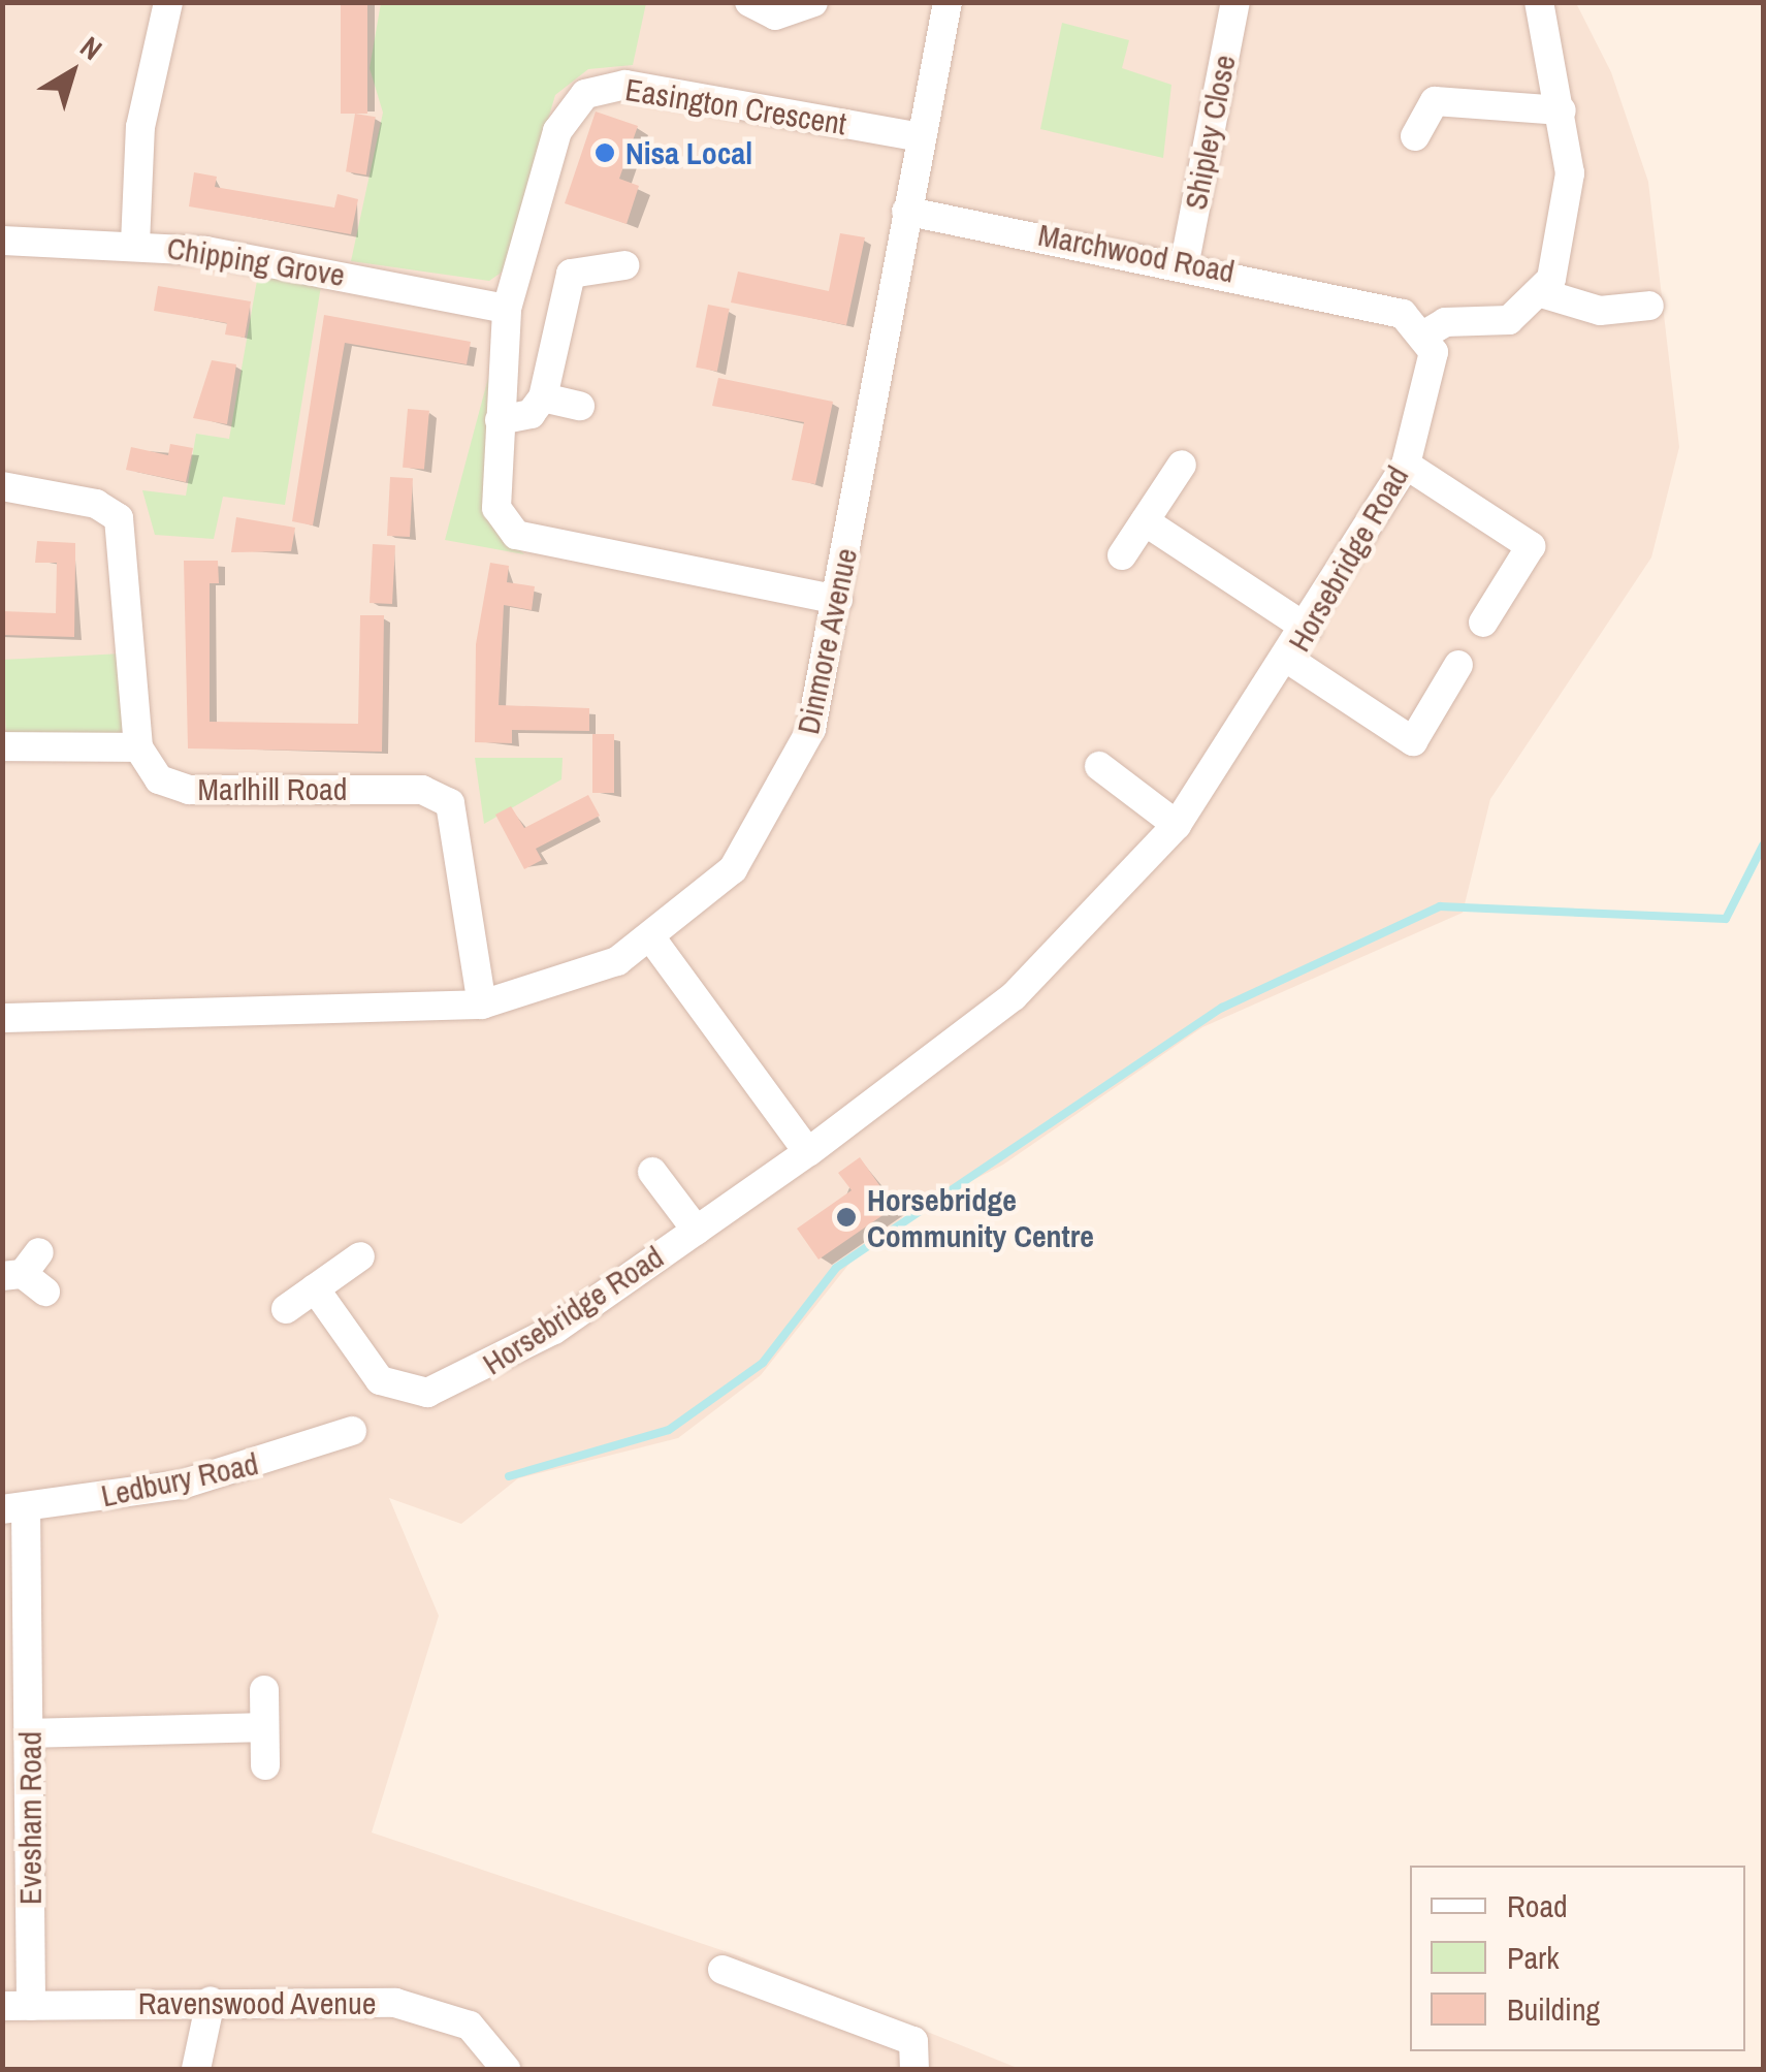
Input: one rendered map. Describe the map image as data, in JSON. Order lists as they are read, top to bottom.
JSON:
{
  "streets": {
    "street": [
      "Easington Crescent",
      "Shipley Close",
      "Marchwood Road",
      "Chipping Grove",
      "Horsebridge Road",
      "Dinmore Avenue",
      "Marlhill Road",
      "Ledbury Road",
      "Evesham Road",
      "Ravenswood Avenue"
    ]
  },
  "crossings": [
    ["Easington Crescent", "Chipping Grove"],
    ["Easington Crescent", "Dinmore Avenue"],
    ["Shipley Close", "Marchwood Road"],
    ["Marchwood Road", "Horsebridge Road"],
    ["Marchwood Road", "Dinmore Avenue"],
    ["Dinmore Avenue", "Marlhill Road"],
    ["Ledbury Road", "Evesham Road"],
    ["Evesham Road", "Ravenswood Avenue"]
  ],
  "places": ["Nisa Local", "Horsebridge Community Centre"],
  "legend": ["Road", "Park", "Building"],
  "north": "top right"
}
